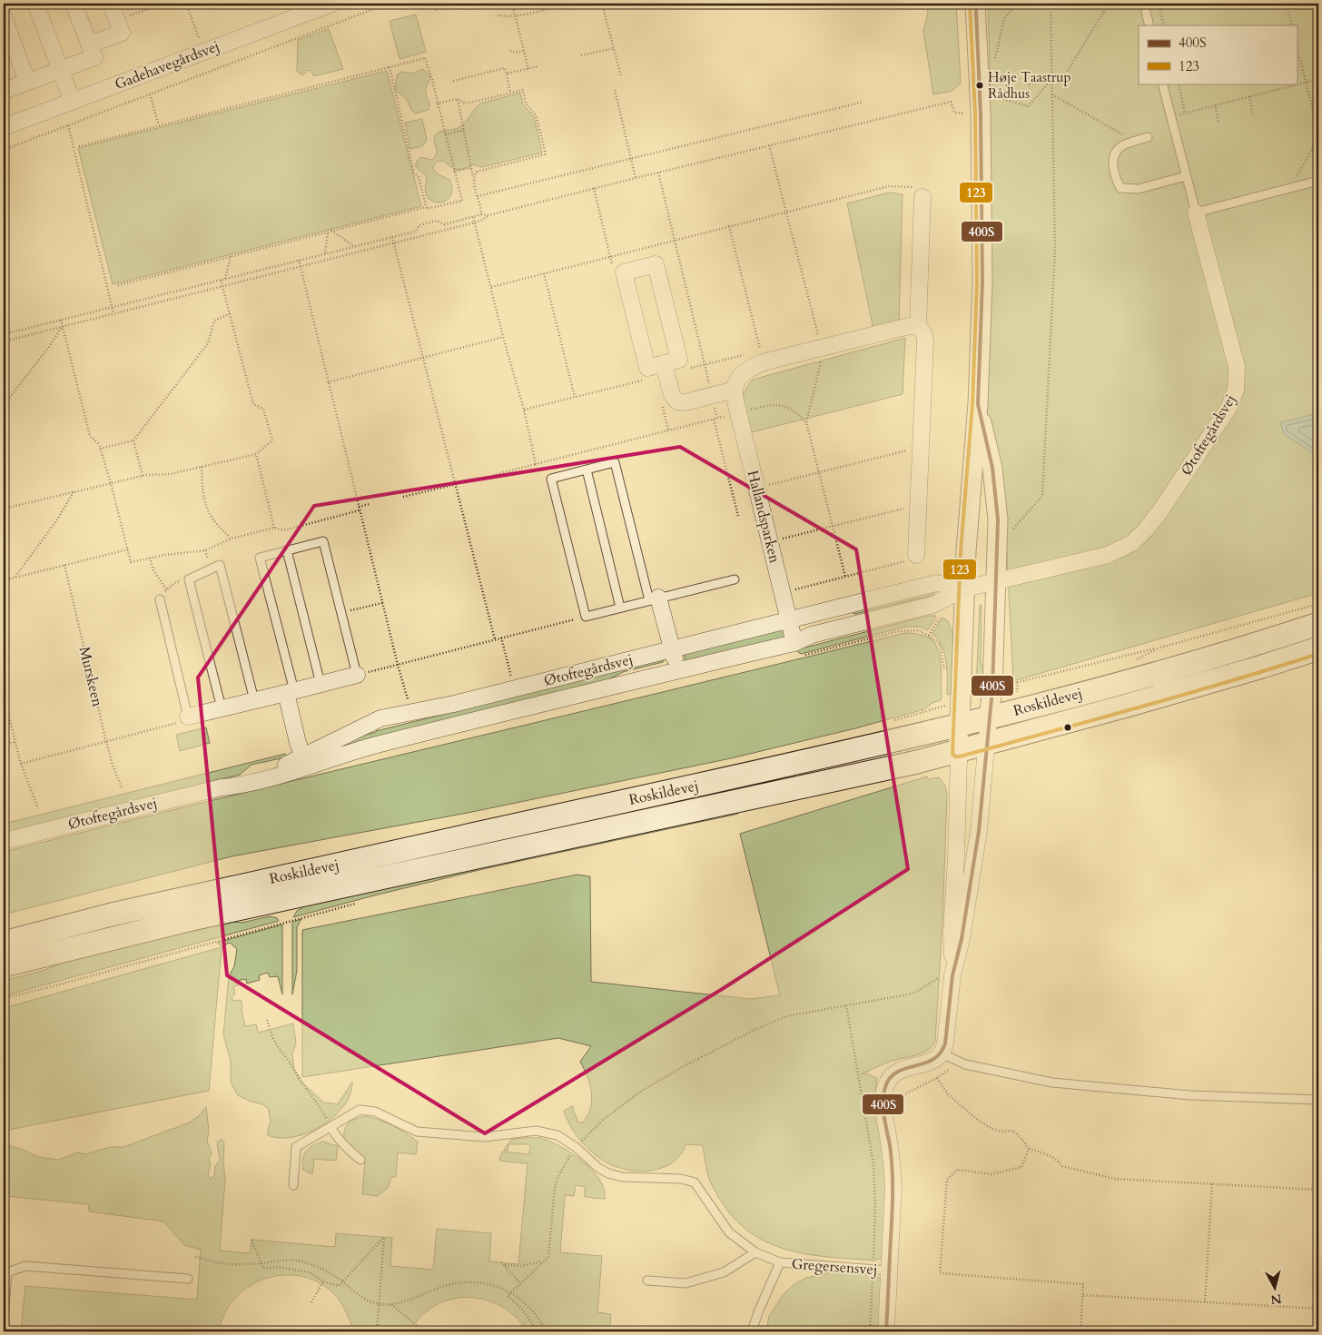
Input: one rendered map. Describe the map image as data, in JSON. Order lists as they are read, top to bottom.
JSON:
{
  "streets": {
    "main road": ["Roskildevej"],
    "street": [
      "Gadehavegårdsvej",
      "Øtoftegårdsvej",
      "Hallandsparken",
      "Gregersensvej"
    ],
    "path": ["Murskeen"]
  },
  "crossings": [
    ["Øtoftegårdsvej", "Hallandsparken"]
  ],
  "places": ["Høje Taastrup Rådhus"],
  "lines": ["transit line 400S", "transit line 123"],
  "legend": ["400S", "123"],
  "north": "bottom"
}
